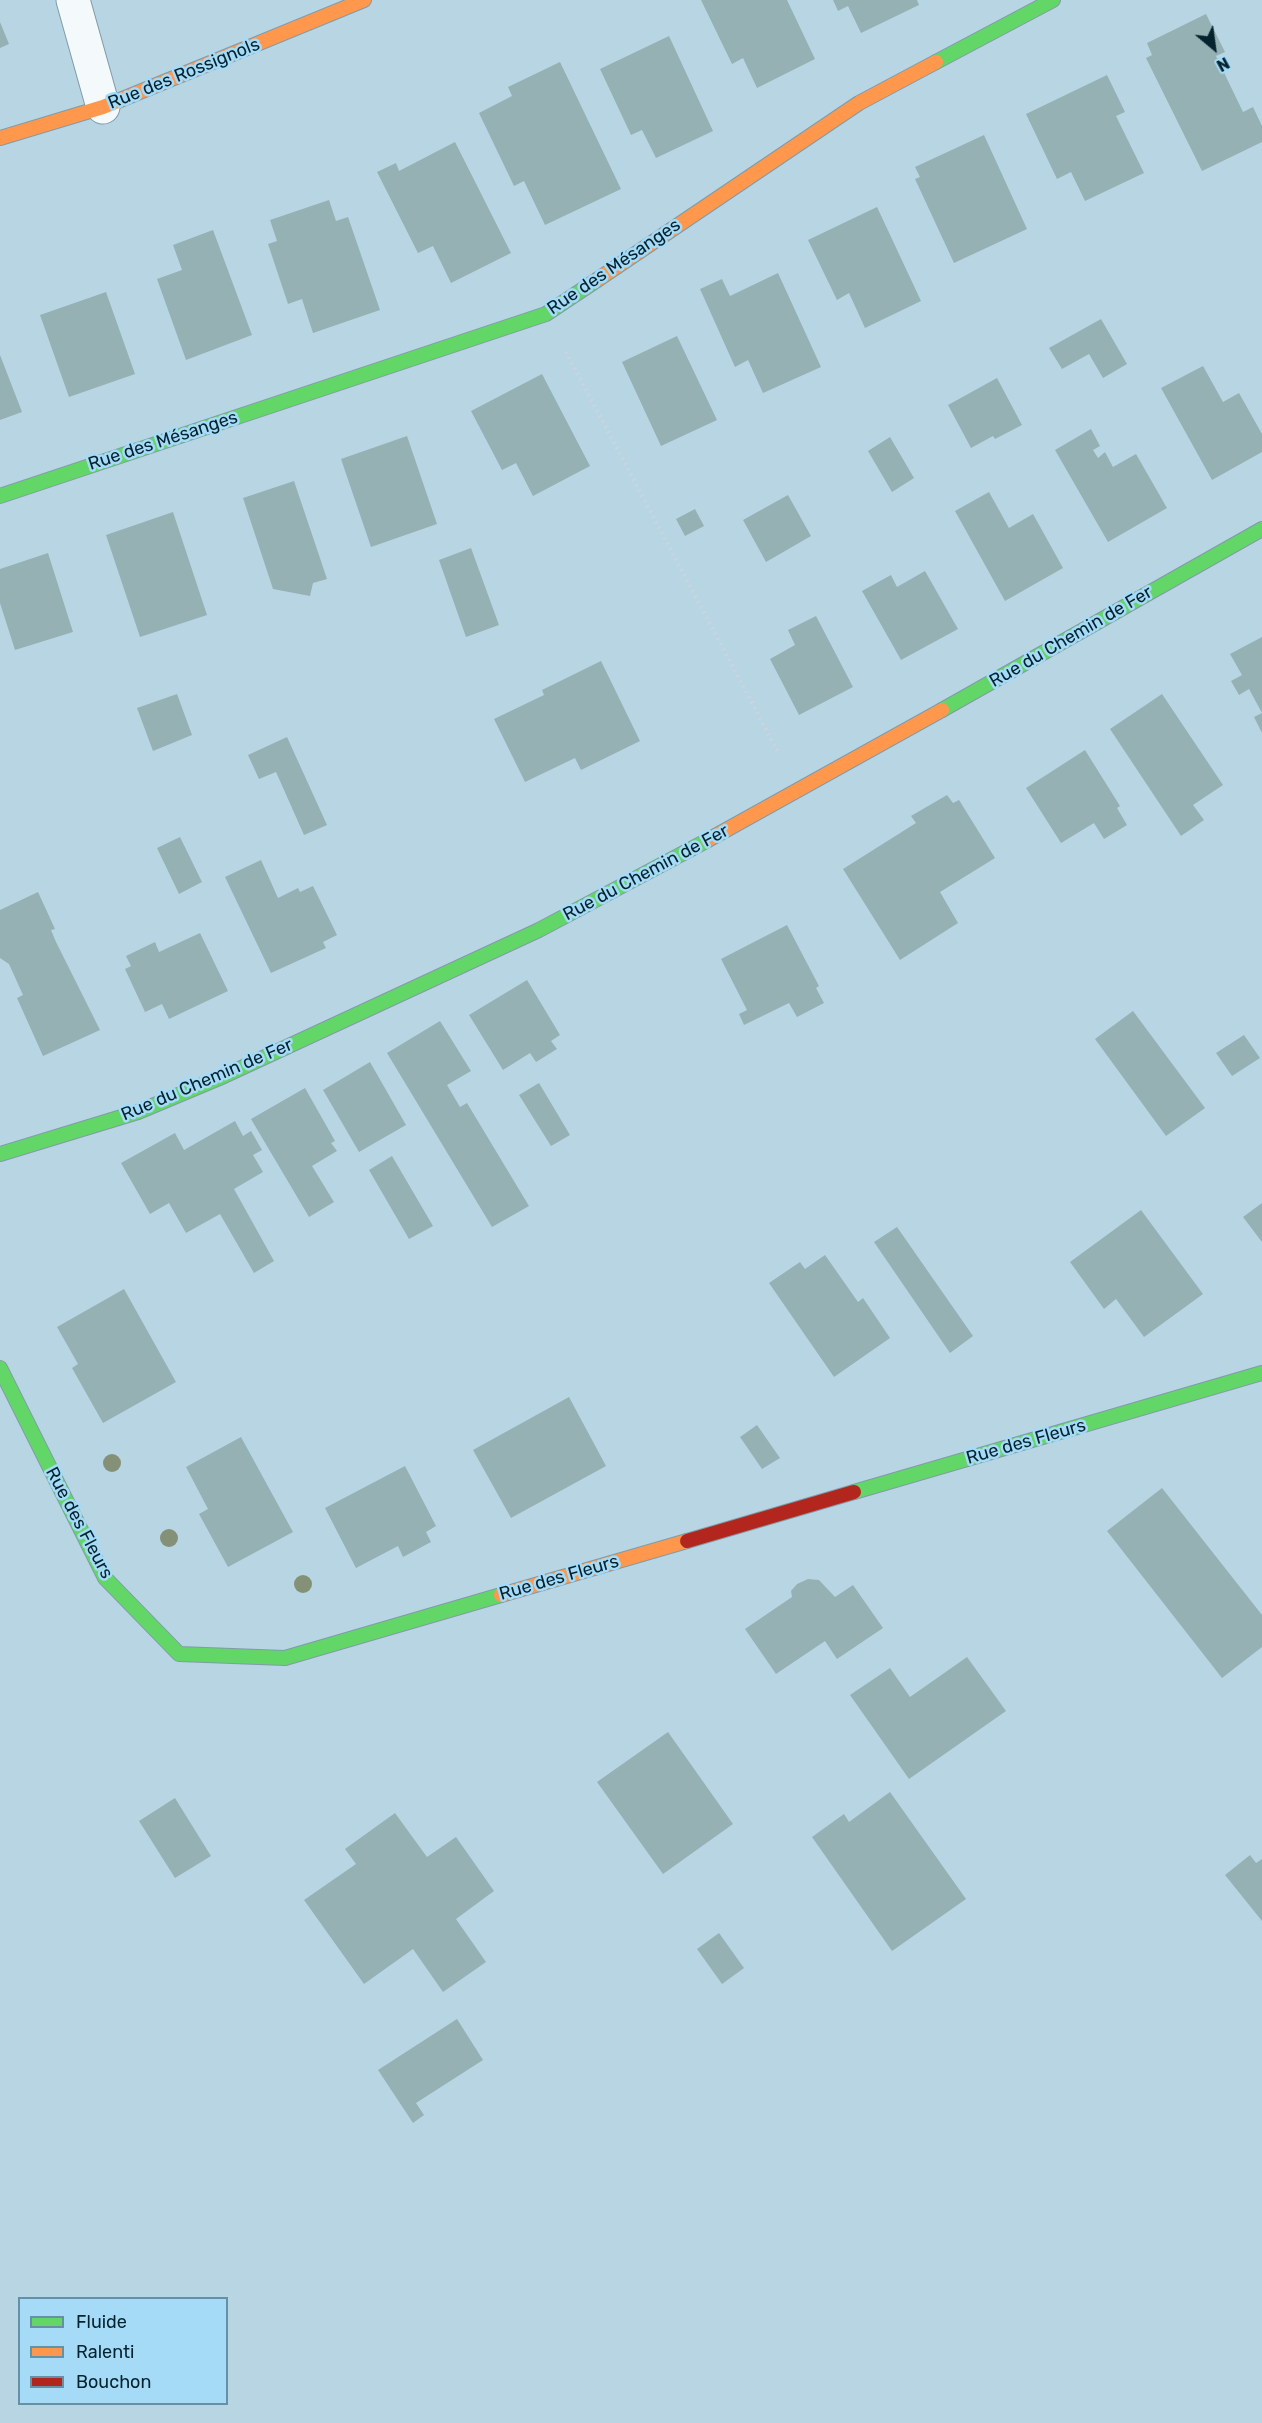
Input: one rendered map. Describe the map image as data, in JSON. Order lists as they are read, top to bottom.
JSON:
{
  "streets": {
    "street": [
      "Rue des Rossignols",
      "Rue des Mésanges",
      "Rue du Chemin de Fer",
      "Rue des Fleurs"
    ]
  },
  "legend": ["Fluide", "Ralenti", "Bouchon"],
  "north": "bottom right"
}
